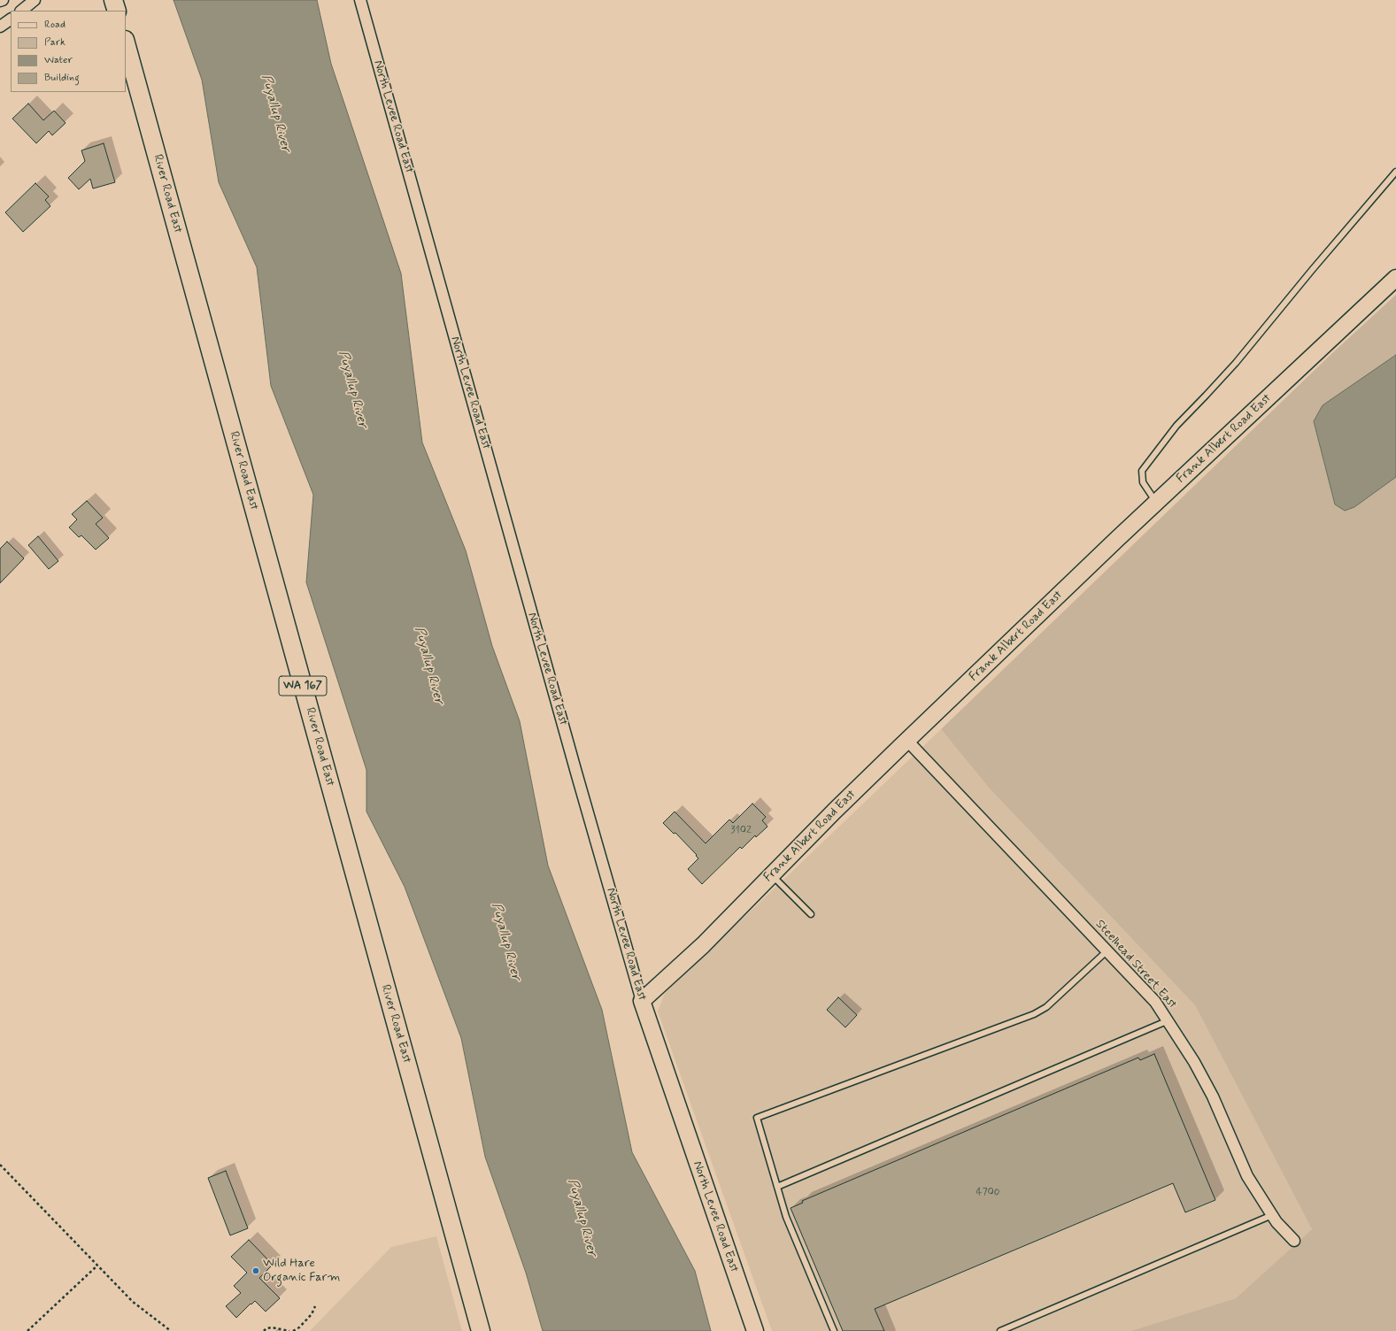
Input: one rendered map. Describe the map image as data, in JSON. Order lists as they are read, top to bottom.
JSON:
{
  "streets": {
    "main road": ["River Road East", "WA 167"],
    "street": ["North Levee Road East", "Frank Albert Road East", "Steelhead Street East"]
  },
  "crossings": [
    ["North Levee Road East", "Frank Albert Road East"],
    ["Frank Albert Road East", "Steelhead Street East"]
  ],
  "water": ["Puyallup River"],
  "places": ["Wild Hare Organic Farm"],
  "house_numbers": ["3102", "4700"],
  "legend": [
    "Road",
    "Park",
    "Water",
    "Building"
  ]
}
